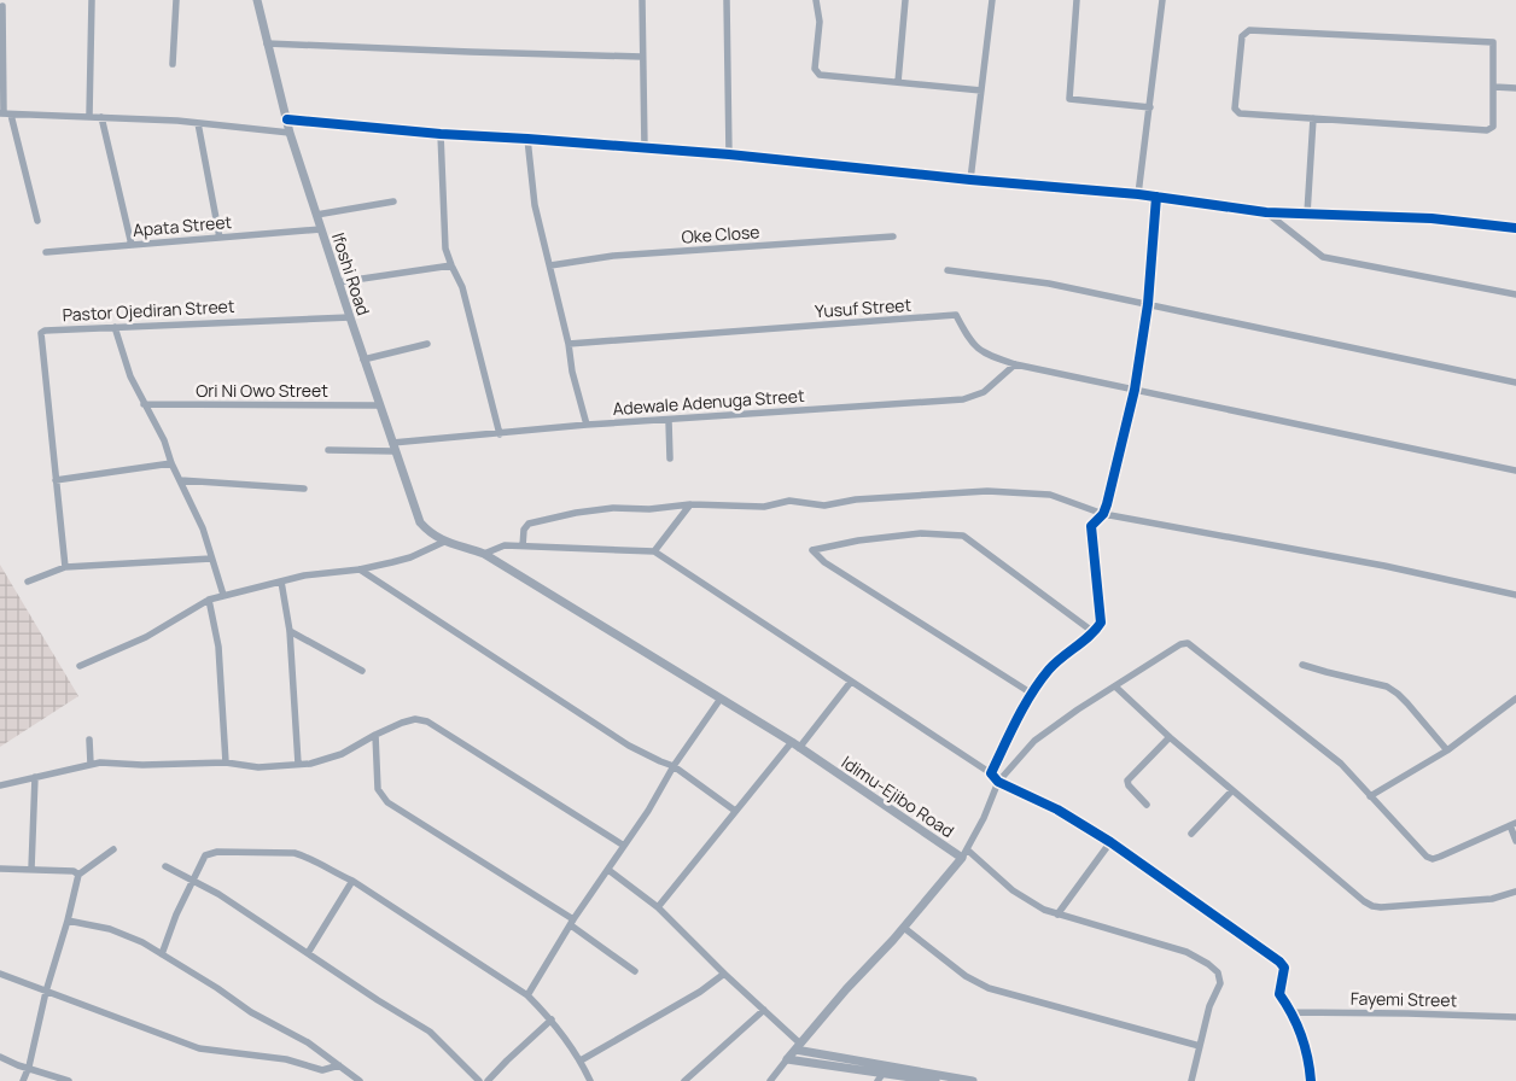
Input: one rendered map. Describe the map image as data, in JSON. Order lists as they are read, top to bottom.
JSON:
{
  "streets": {
    "main road": ["Ifoshi Road", "Idimu-Ejibo Road"],
    "street": [
      "Apata Street",
      "Oke Close",
      "Yusuf Street",
      "Pastor Ojediran Street",
      "Ori Ni Owo Street",
      "Adewale Adenuga Street",
      "Fayemi Street"
    ]
  },
  "crossings": [
    ["Apata Street", "Ifoshi Road"],
    ["Ifoshi Road", "Pastor Ojediran Street"],
    ["Ifoshi Road", "Ori Ni Owo Street"],
    ["Ifoshi Road", "Adewale Adenuga Street"],
    ["Ifoshi Road", "Idimu-Ejibo Road"],
    ["Yusuf Street", "Adewale Adenuga Street"]
  ]
}
